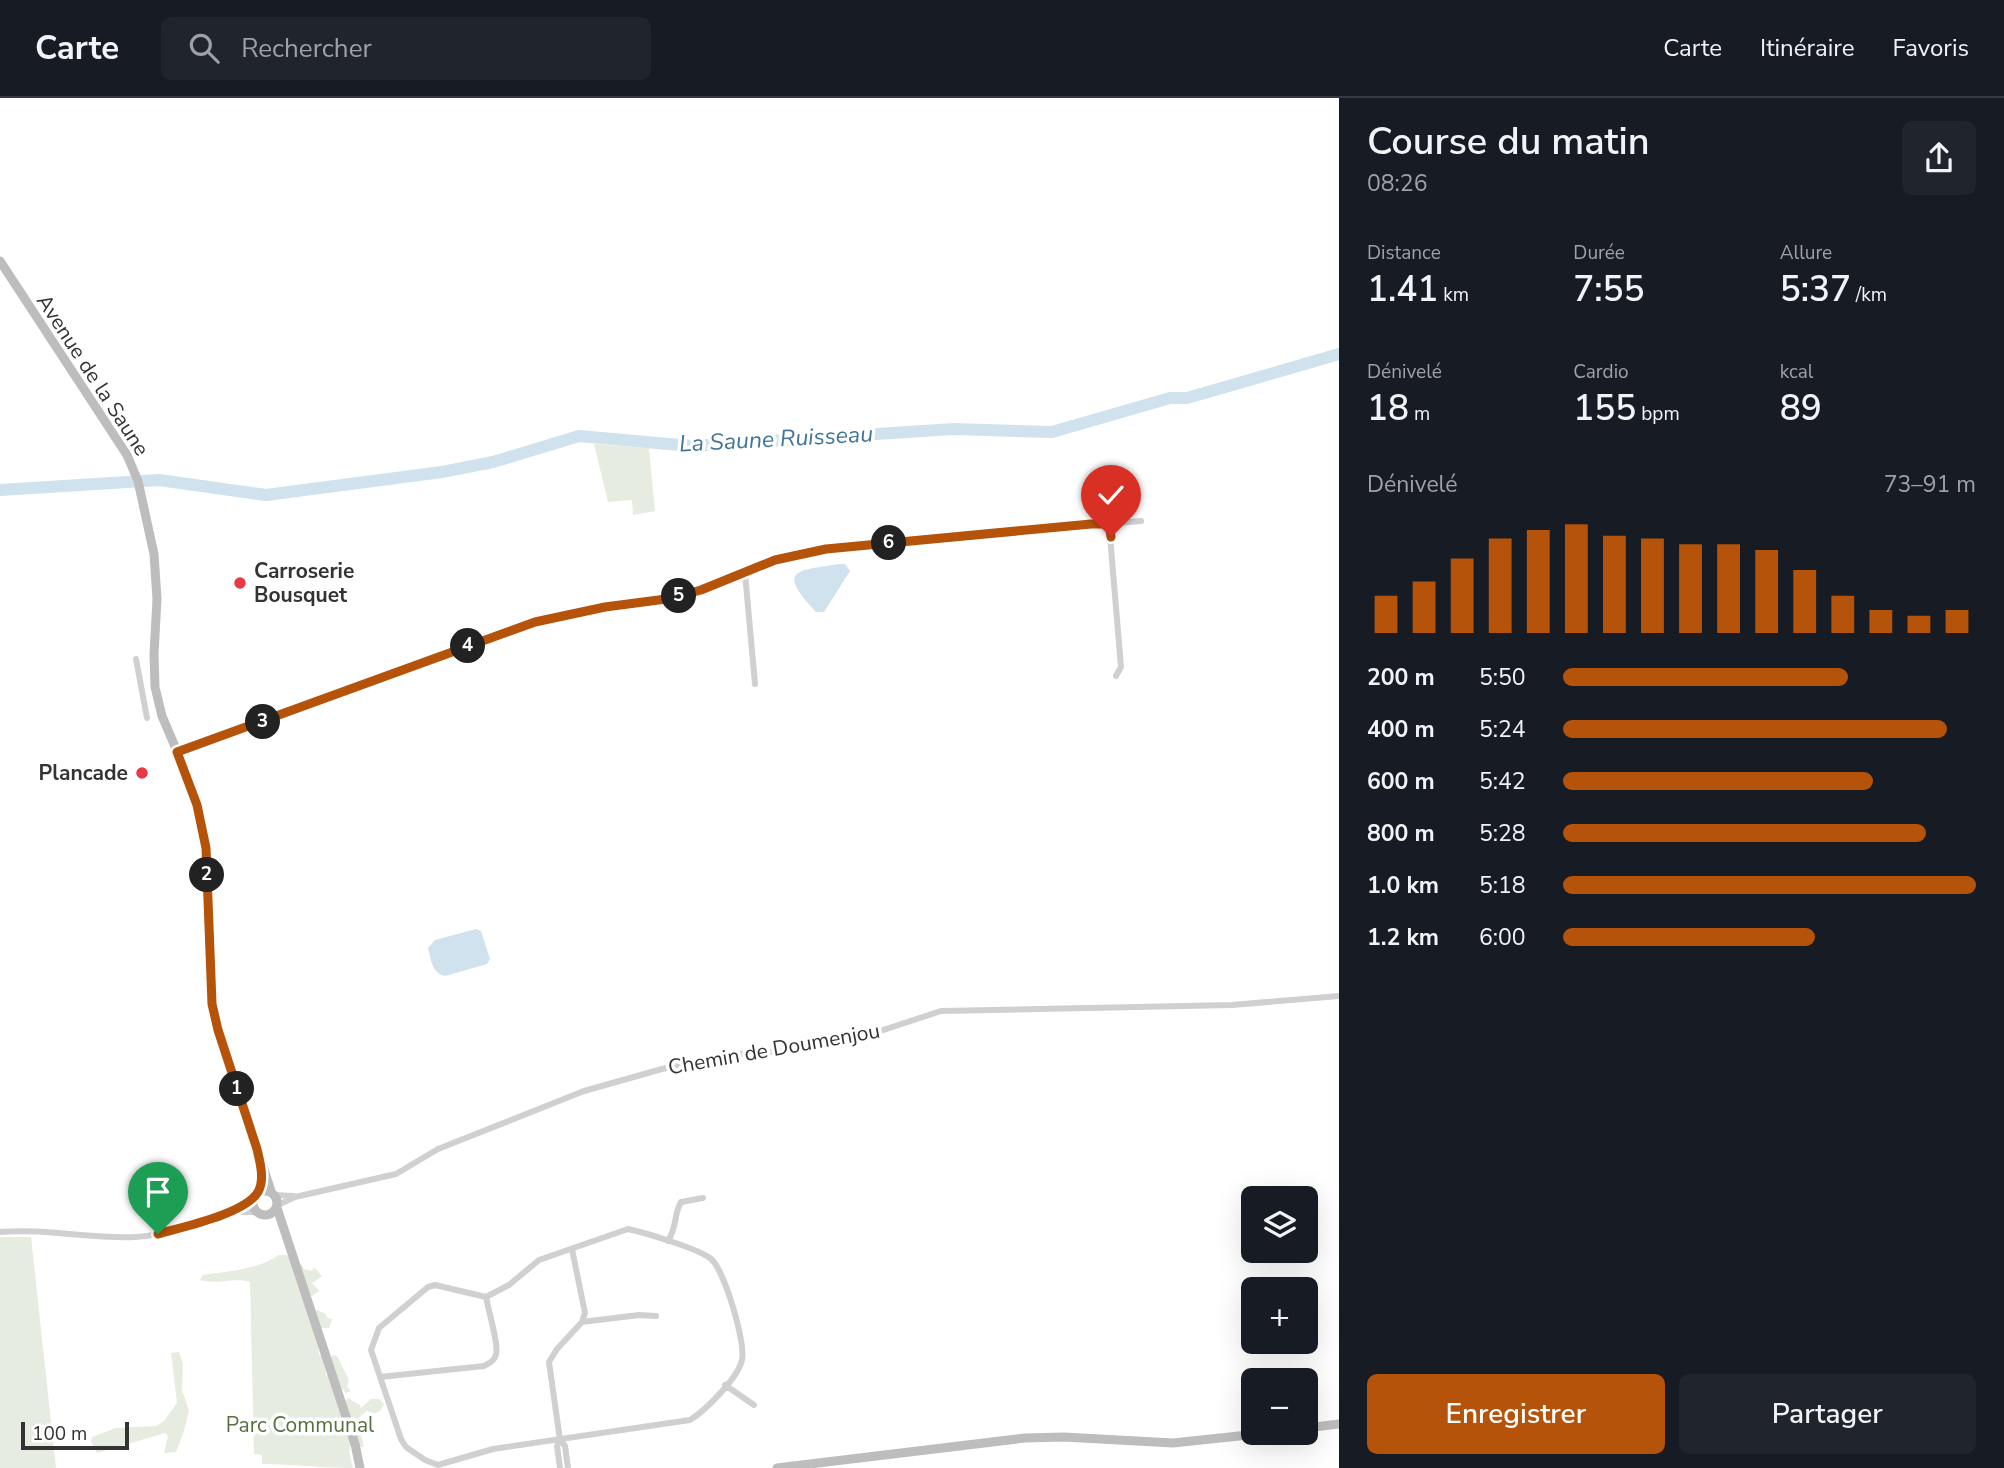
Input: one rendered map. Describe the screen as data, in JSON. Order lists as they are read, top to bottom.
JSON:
{
  "streets": {
    "street": ["Avenue de la Saune", "Chemin de Doumenjou"]
  },
  "water": ["La Saune Ruisseau"],
  "parks": ["Parc Communal"],
  "places": ["Carroserie Bousquet", "Plancade"],
  "scale_bar": "100 m",
  "page": {
    "header": "Carte",
    "search": "Rechercher",
    "nav": ["Carte", "Itinéraire", "Favoris"],
    "heading": ["Course du matin", "08:26"],
    "stats": [
      ["Distance", "1.41 km"],
      ["Durée", "7:55"],
      ["Allure", "5:37 /km"],
      ["Dénivelé", "18 m"],
      ["Cardio", "155 bpm"],
      ["kcal", "89"]
    ],
    "chart": ["Dénivelé", "73–91 m"],
    "pins": [
      "6",
      "5",
      "4",
      "3",
      "2",
      "1"
    ],
    "list": [
      {
        "name": "200 m",
        "note": "5:50"
      },
      {
        "name": "400 m",
        "note": "5:24"
      },
      {
        "name": "600 m",
        "note": "5:42"
      },
      {
        "name": "800 m",
        "note": "5:28"
      },
      {
        "name": "1.0 km",
        "note": "5:18"
      },
      {
        "name": "1.2 km",
        "note": "6:00"
      }
    ],
    "map_buttons": ["+", "−"],
    "buttons": ["Enregistrer", "Partager"],
    "scale": "100 m"
  }
}
